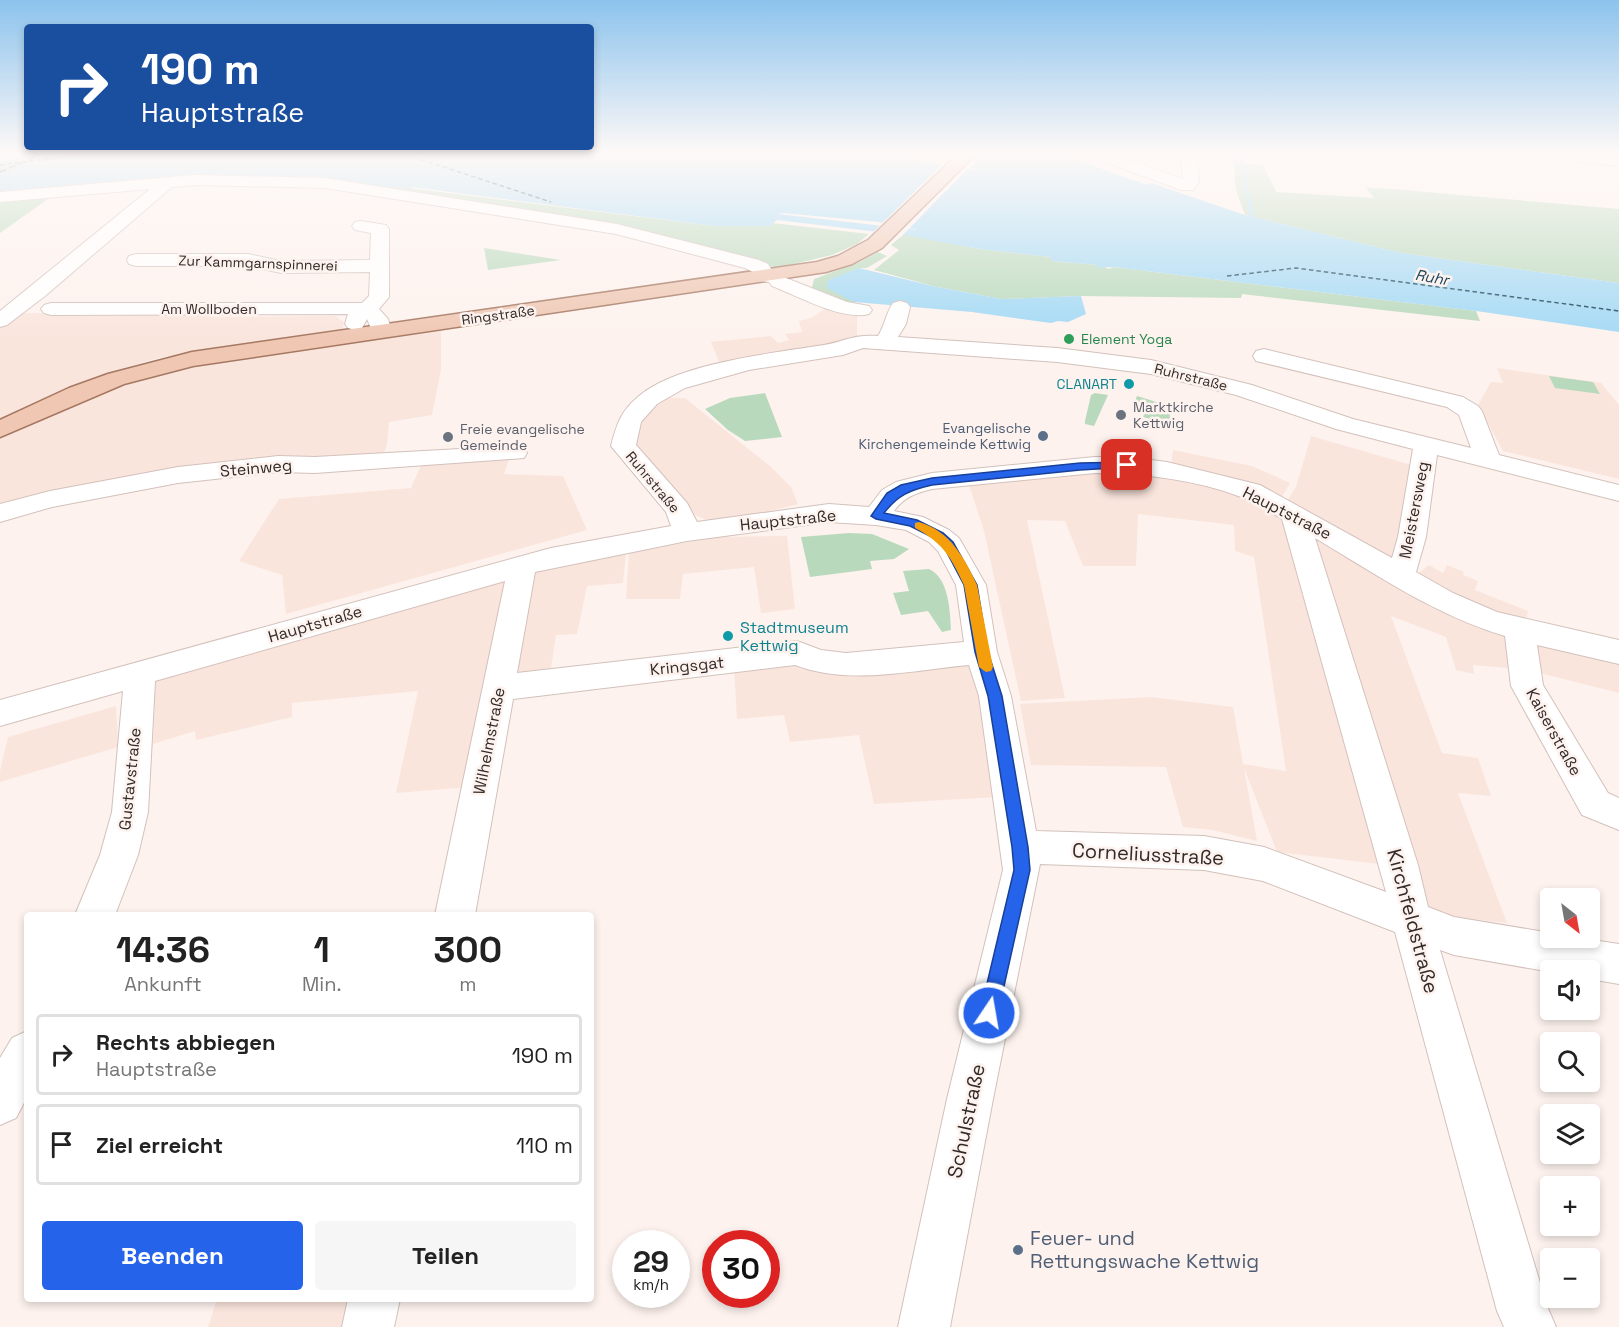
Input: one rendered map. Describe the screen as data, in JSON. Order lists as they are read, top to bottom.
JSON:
{
  "streets": {
    "main road": ["Ringstraße"],
    "street": [
      "Zur Kammgarnspinnerei",
      "Am Wollboden",
      "Ruhrstraße",
      "Steinweg",
      "Meistersweg",
      "Hauptstraße",
      "Kringsgat",
      "Kaiserstraße",
      "Wilhelmstraße",
      "Gustavstraße",
      "Corneliusstraße",
      "Kirchfeldstraße",
      "Schulstraße"
    ]
  },
  "crossings": [
    ["Ruhrstraße", "Meistersweg"],
    ["Ruhrstraße", "Hauptstraße"],
    ["Meistersweg", "Hauptstraße"],
    ["Hauptstraße", "Kaiserstraße"],
    ["Hauptstraße", "Wilhelmstraße"],
    ["Hauptstraße", "Gustavstraße"],
    ["Hauptstraße", "Kirchfeldstraße"],
    ["Hauptstraße", "Schulstraße"],
    ["Kringsgat", "Wilhelmstraße"],
    ["Kringsgat", "Schulstraße"],
    ["Corneliusstraße", "Kirchfeldstraße"],
    ["Corneliusstraße", "Schulstraße"]
  ],
  "water": ["Ruhr"],
  "places": [
    "Element Yoga",
    "CLANART",
    "Marktkirche Kettwig",
    "Evangelische Kirchengemeinde Kettwig",
    "Freie evangelische Gemeinde",
    "Stadtmuseum Kettwig",
    "Feuer- und Rettungswache Kettwig"
  ],
  "north": "bottom right",
  "page": {
    "turn": ["190 m", "Hauptstraße"],
    "map_buttons": ["+", "−"],
    "eta": [
      "14:36",
      "Ankunft",
      "1",
      "Min.",
      "300",
      "m"
    ],
    "list": [
      {
        "name": "Rechts abbiegen",
        "note": "Hauptstraße",
        "value": "190 m"
      },
      {
        "name": "Ziel erreicht",
        "value": "110 m"
      }
    ],
    "buttons": ["Beenden", "Teilen"],
    "speed": "29 km/h",
    "limit": "30"
  }
}
